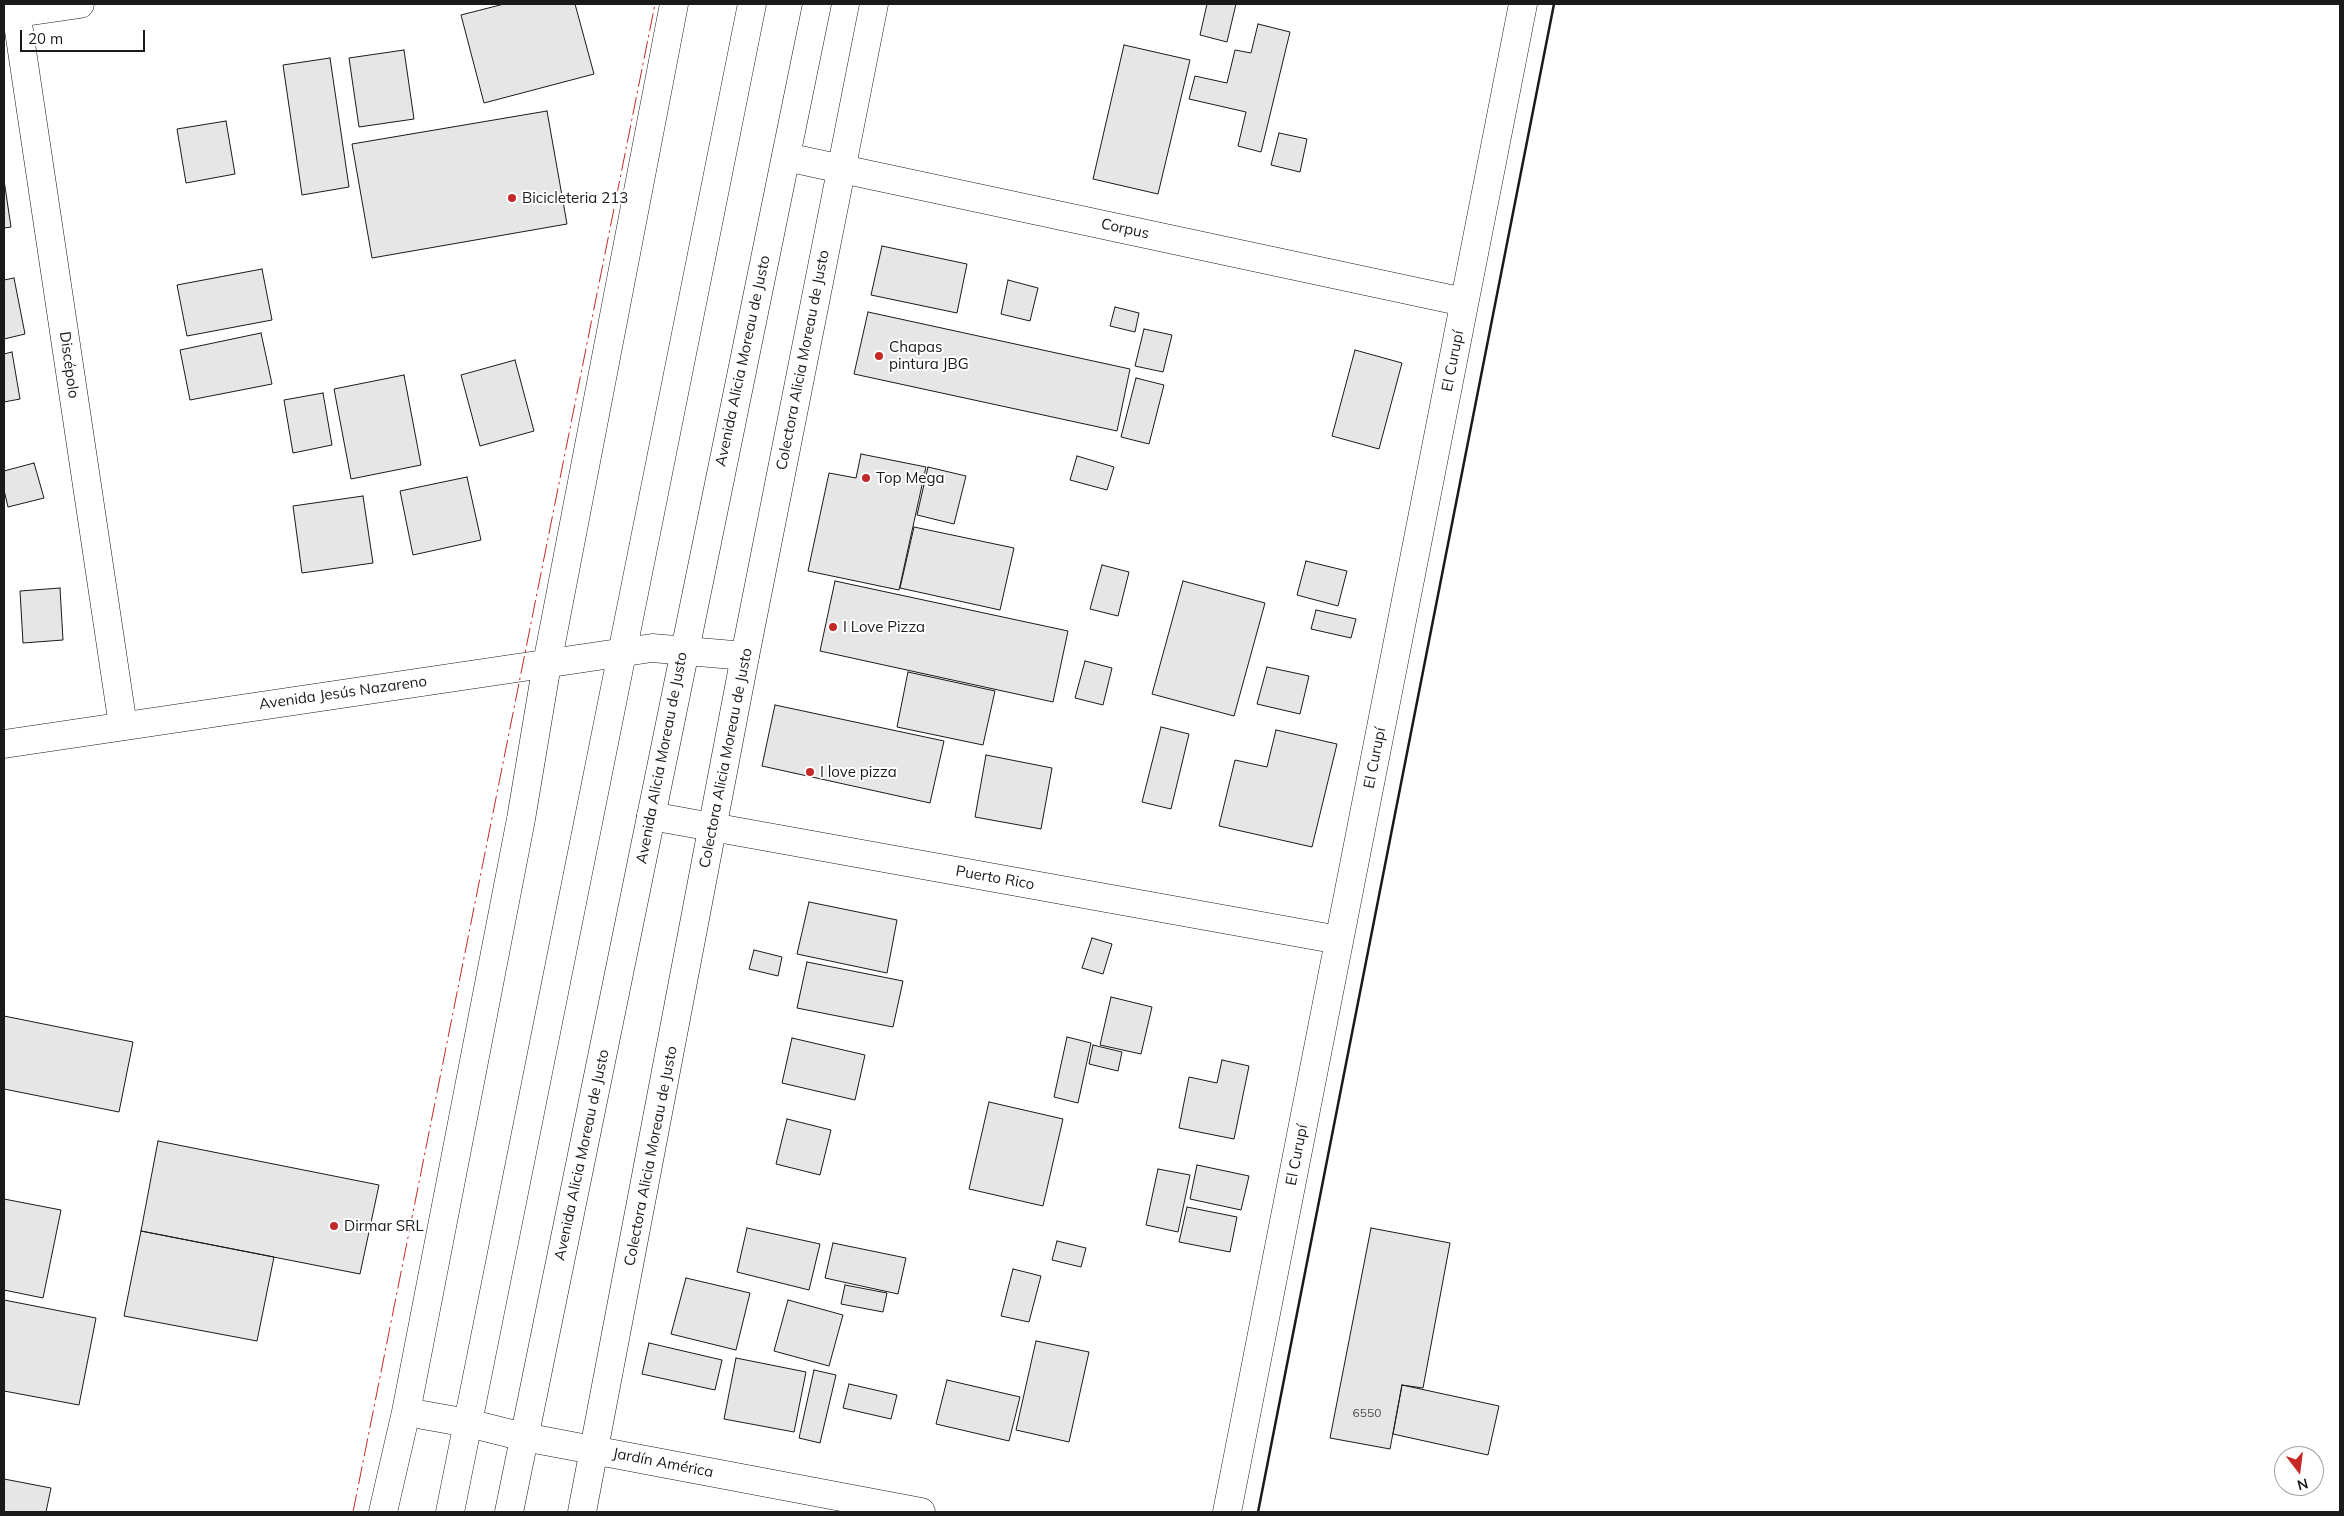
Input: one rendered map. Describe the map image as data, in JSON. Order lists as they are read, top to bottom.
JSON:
{
  "streets": {
    "street": [
      "Corpus",
      "Colectora Alicia Moreau de Justo",
      "Avenida Alicia Moreau de Justo",
      "El Curupí",
      "Discépolo",
      "Avenida Jesús Nazareno",
      "Puerto Rico",
      "Jardín América"
    ]
  },
  "crossings": [
    ["Corpus", "Colectora Alicia Moreau de Justo"],
    ["Corpus", "Avenida Alicia Moreau de Justo"],
    ["Corpus", "El Curupí"],
    ["Colectora Alicia Moreau de Justo", "Avenida Jesús Nazareno"],
    ["Colectora Alicia Moreau de Justo", "Puerto Rico"],
    ["Colectora Alicia Moreau de Justo", "Jardín América"],
    ["Avenida Alicia Moreau de Justo", "Avenida Jesús Nazareno"],
    ["Avenida Alicia Moreau de Justo", "Puerto Rico"],
    ["Avenida Alicia Moreau de Justo", "Jardín América"],
    ["El Curupí", "Puerto Rico"],
    ["Discépolo", "Avenida Jesús Nazareno"]
  ],
  "places": [
    "Bicicleteria 213",
    "Chapas pintura JBG",
    "Top Mega",
    "I Love Pizza",
    "I love pizza",
    "Dirmar SRL"
  ],
  "house_numbers": ["6550"],
  "scale_bar": "20 m",
  "north": "bottom"
}
